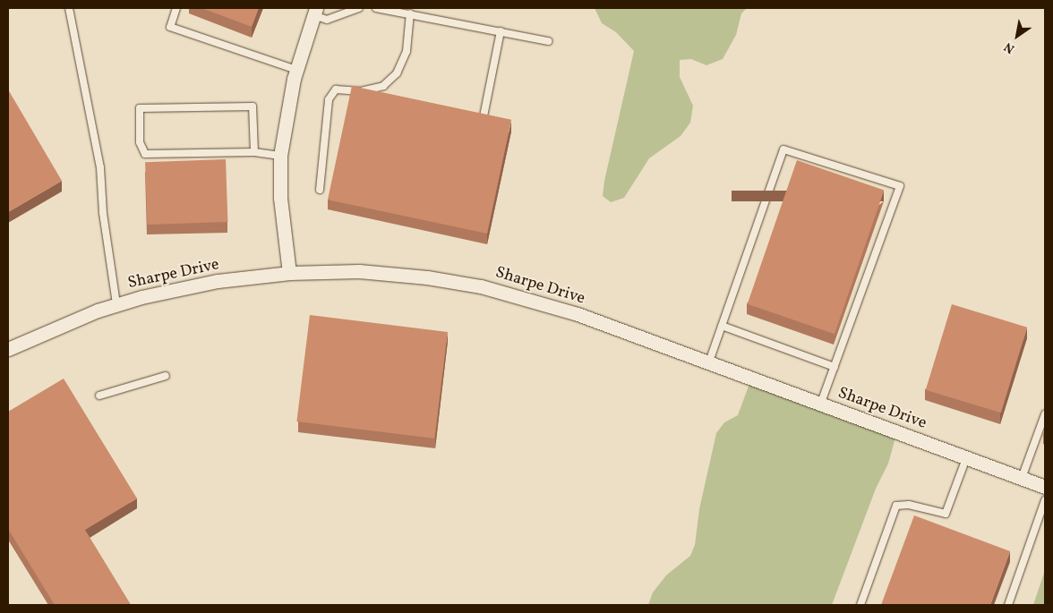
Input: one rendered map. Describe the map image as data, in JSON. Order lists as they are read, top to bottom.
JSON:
{
  "streets": {
    "street": ["Sharpe Drive"]
  },
  "north": "bottom left"
}
